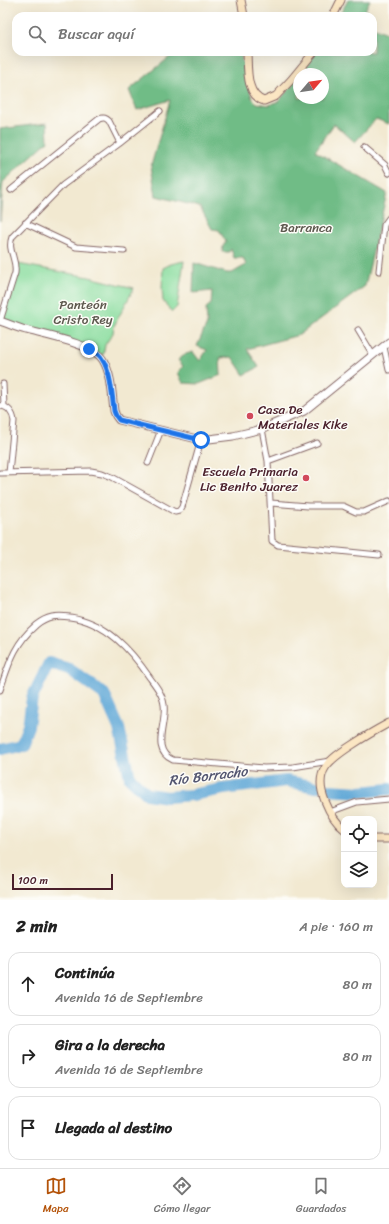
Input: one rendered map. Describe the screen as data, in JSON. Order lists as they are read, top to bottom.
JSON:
{
  "water": ["Río Borracho"],
  "parks": ["Barranca", "Panteón Cristo Rey"],
  "places": ["Casa De Materiales Kike", "Escuela Primaria Lic Benito Juarez"],
  "scale_bar": "100 m",
  "north": "top right",
  "page": {
    "search": "Buscar aquí",
    "scale": "100 m",
    "heading": ["2 min", "A pie · 160 m"],
    "list": [
      ["Continúa", "Avenida 16 de Septiembre", "80 m"],
      ["Gira a la derecha", "Avenida 16 de Septiembre", "80 m"],
      "Llegada al destino"
    ],
    "nav": ["Mapa", "Cómo llegar", "Guardados"]
  }
}
